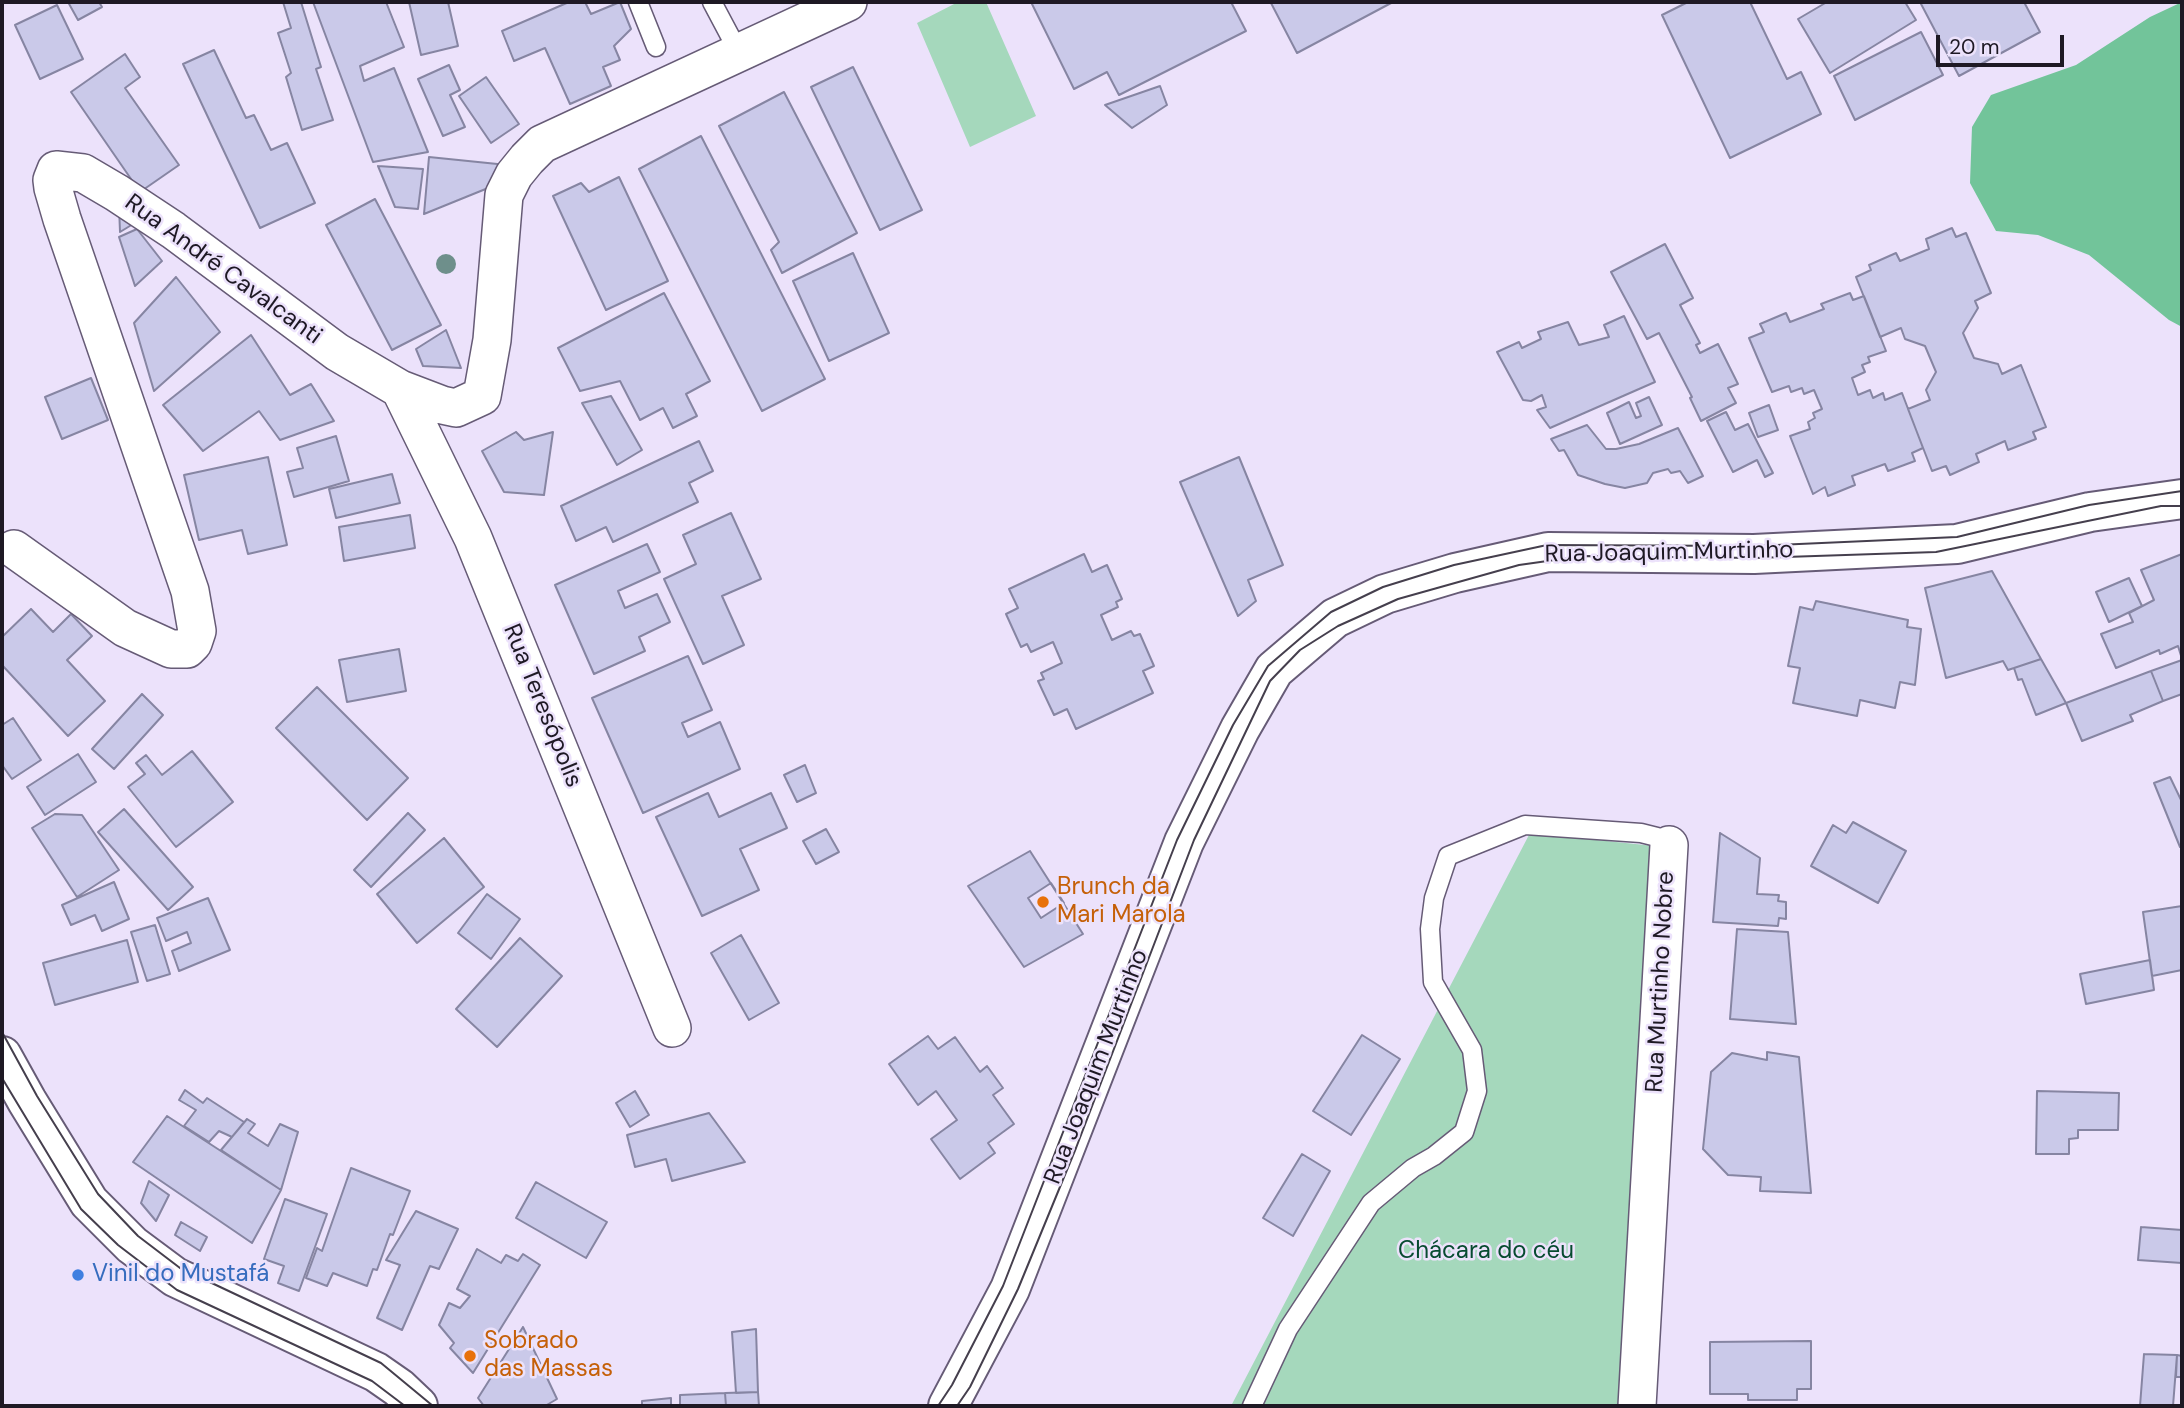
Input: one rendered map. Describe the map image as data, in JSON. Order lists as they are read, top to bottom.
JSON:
{
  "streets": {
    "street": [
      "Rua André Cavalcanti",
      "Rua Joaquim Murtinho",
      "Rua Teresópolis",
      "Rua Murtinho Nobre"
    ]
  },
  "crossings": [
    ["Rua André Cavalcanti", "Rua Teresópolis"]
  ],
  "parks": ["Chácara do céu"],
  "places": ["Brunch da Mari Marola", "Vinil do Mustafá", "Sobrado das Massas"],
  "scale_bar": "20 m"
}
